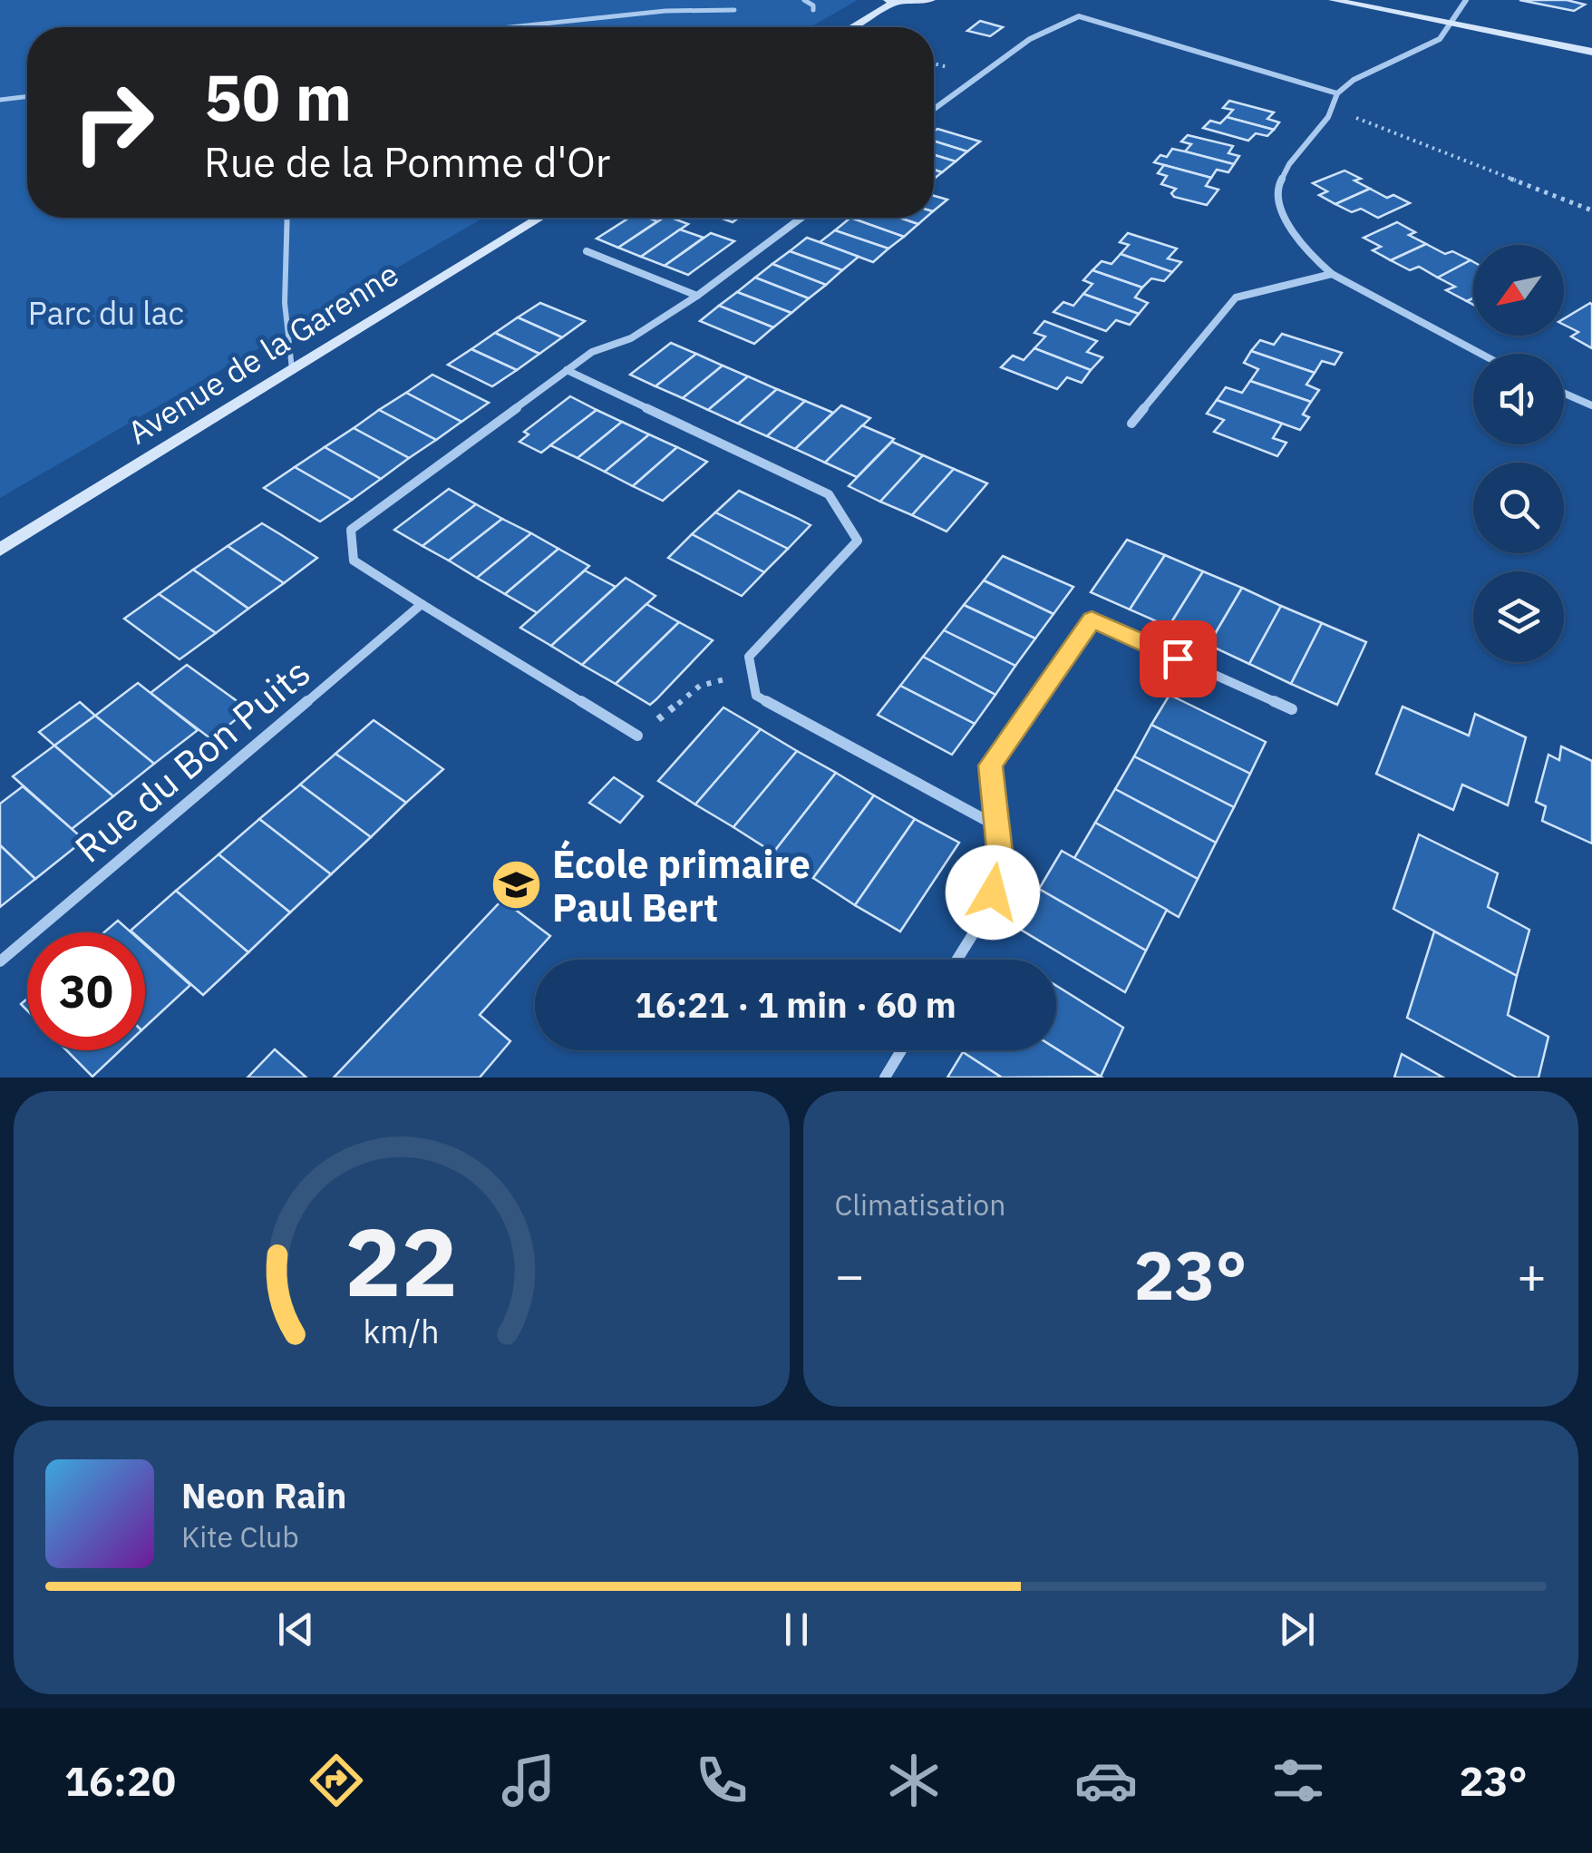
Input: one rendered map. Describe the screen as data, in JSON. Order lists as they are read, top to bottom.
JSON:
{
  "streets": {
    "street": ["Avenue de la Garenne", "Rue du Bon Puits"]
  },
  "parks": ["Parc du lac"],
  "places": {
    "school or university": ["École primaire Paul Bert"]
  },
  "north": "bottom left",
  "page": {
    "turn": ["50 m", "Rue de la Pomme d'Or"],
    "limit": "30",
    "trip": "16:21 · 1 min · 60 m",
    "tile": "Climatisation",
    "heat": ["−", "23°", "+"],
    "song": ["Neon Rain", "Kite Club"],
    "tabs": ["16:20", "23°"],
    "gauge": ["22", "km/h"]
  }
}
